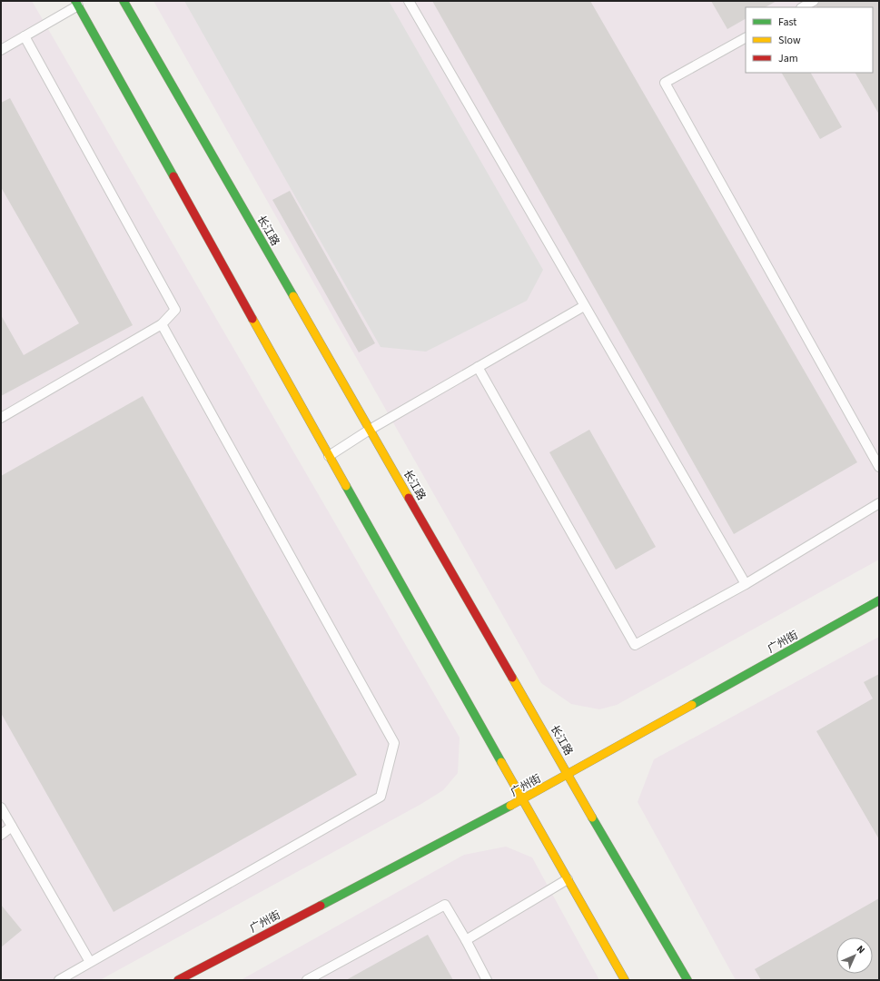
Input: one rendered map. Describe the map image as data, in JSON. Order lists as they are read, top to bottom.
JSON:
{
  "streets": {
    "main road": ["长江路", "广州街"]
  },
  "crossings": [
    ["长江路", "广州街"]
  ],
  "legend": ["Fast", "Slow", "Jam"],
  "north": "top right"
}
